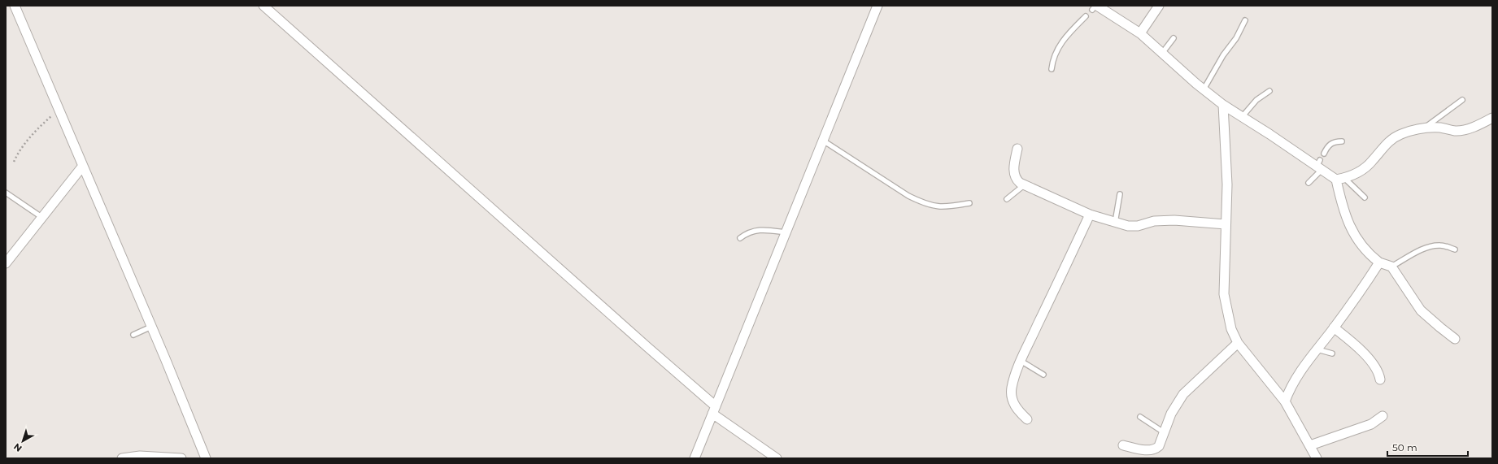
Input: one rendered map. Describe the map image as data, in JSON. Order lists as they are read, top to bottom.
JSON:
{
  "scale_bar": "50 m",
  "north": "bottom left"
}
